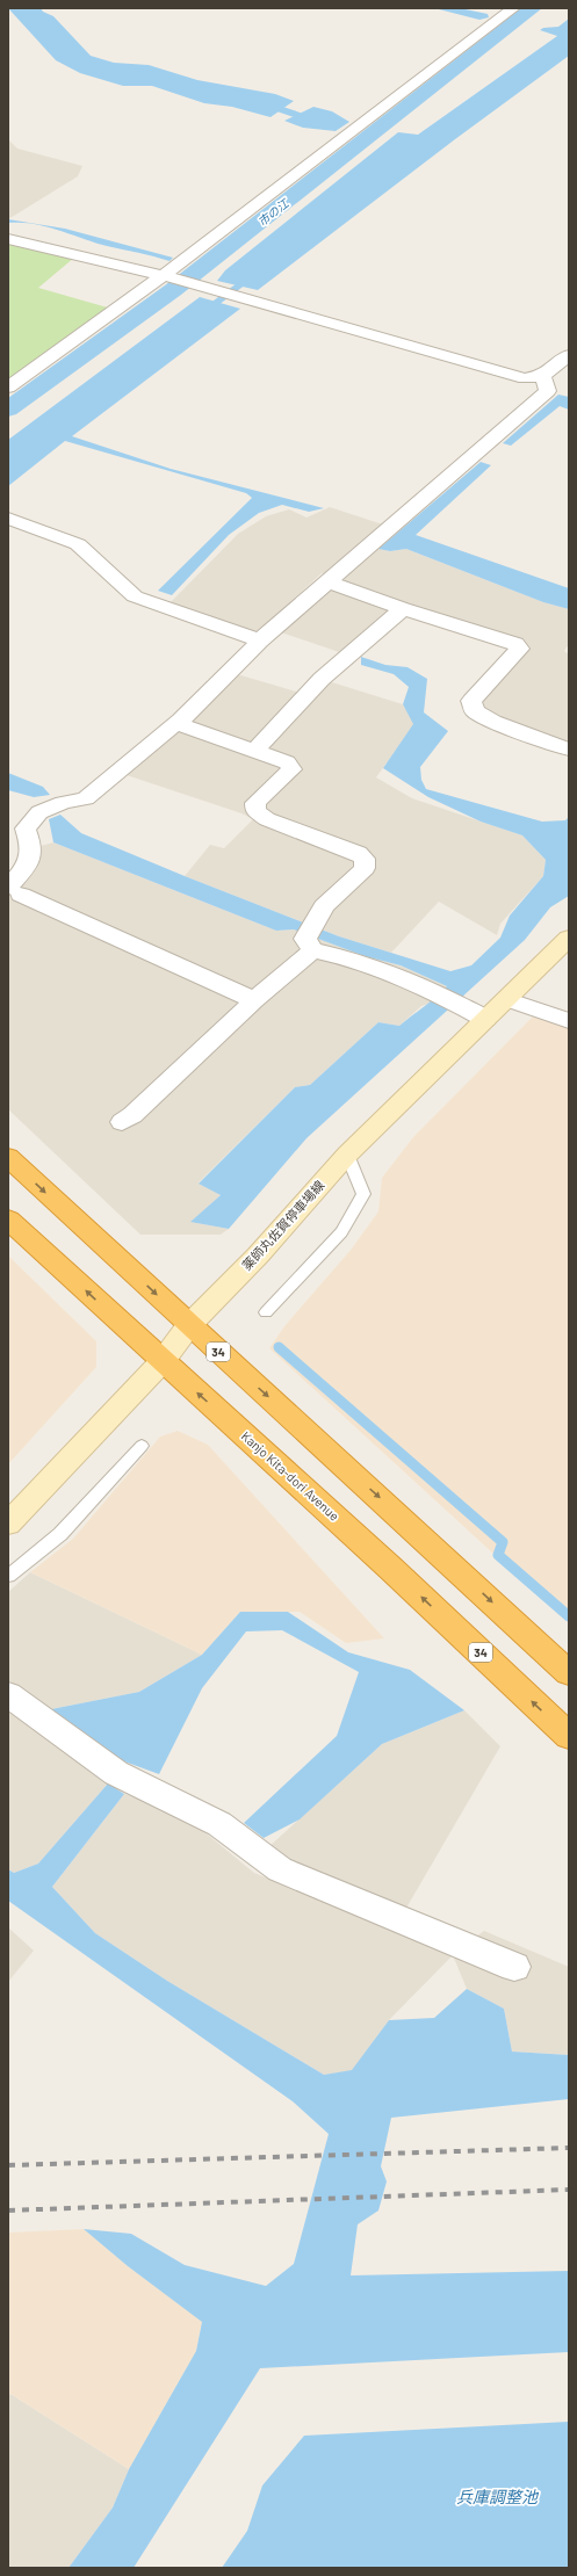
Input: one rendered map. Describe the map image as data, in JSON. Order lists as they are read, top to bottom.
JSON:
{
  "streets": {
    "highway": ["34", "Kanjo Kita-dori Avenue"],
    "main road": ["薬師丸佐賀停車場線"]
  },
  "crossings": [
    ["薬師丸佐賀停車場線", "34"],
    ["薬師丸佐賀停車場線", "Kanjo Kita-dori Avenue"]
  ],
  "water": ["市の江", "兵庫調整池"]
}
